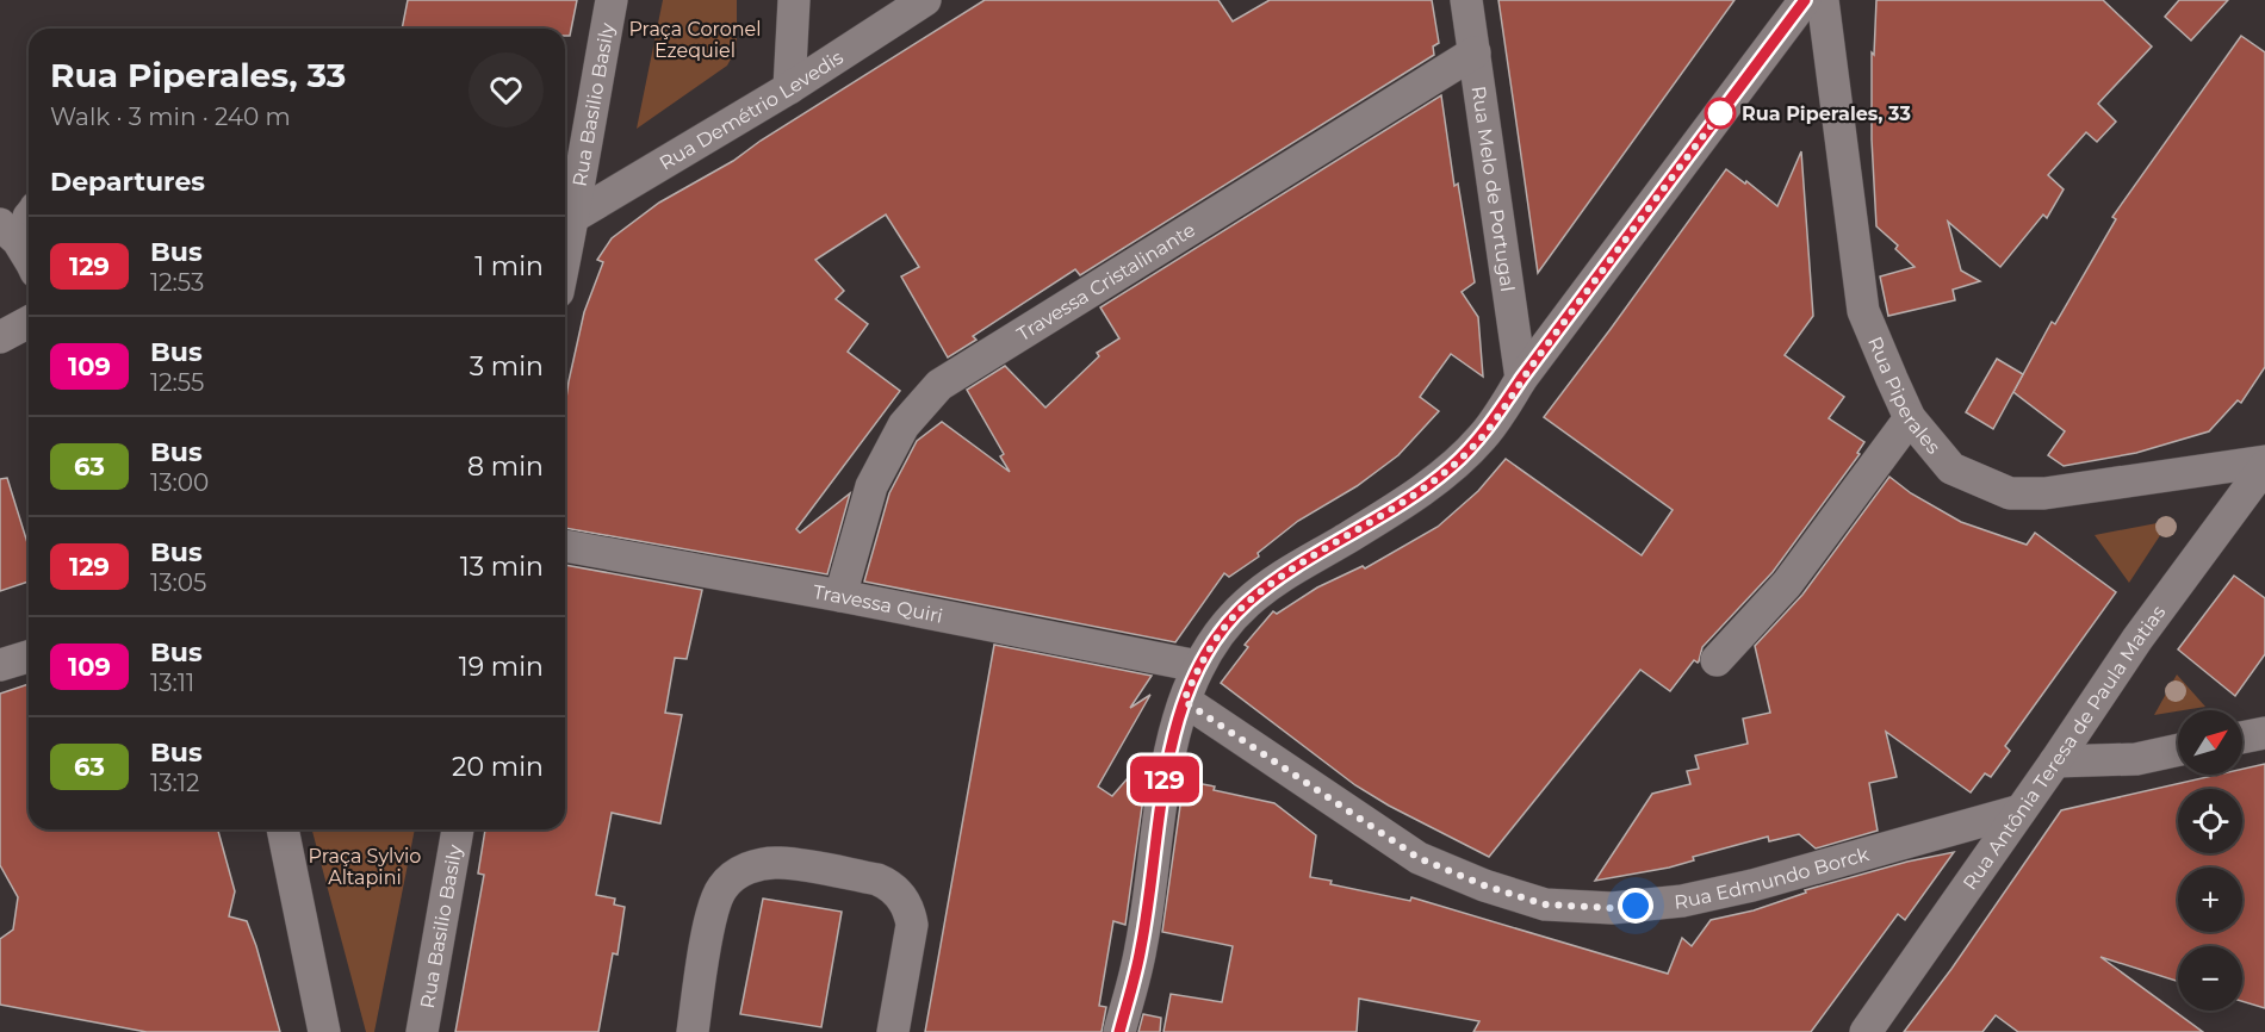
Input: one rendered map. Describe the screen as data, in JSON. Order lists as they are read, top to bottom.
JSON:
{
  "streets": {
    "street": [
      "Rua Basilio Basily",
      "Rua Demétrio Levedis",
      "Rua Melo de Portugal",
      "Travessa Cristalinante",
      "Rua Piperales",
      "Travessa Quiri",
      "Rua Antônia Teresa de Paula Matias",
      "Rua Edmundo Borck"
    ]
  },
  "crossings": [
    ["Rua Basilio Basily", "Rua Demétrio Levedis"],
    ["Rua Melo de Portugal", "Travessa Cristalinante"],
    ["Travessa Cristalinante", "Travessa Quiri"],
    ["Rua Piperales", "Rua Antônia Teresa de Paula Matias"],
    ["Rua Antônia Teresa de Paula Matias", "Rua Edmundo Borck"]
  ],
  "parks": ["Praça Coronel Ezequiel", "Praça Sylvio Altapini"],
  "places": ["Rua Piperales, 33"],
  "lines": ["bus line 129"],
  "north": "top right",
  "page": {
    "on_map": "129",
    "heading": [
      ["Rua Piperales, 33", "Walk · 3 min · 240 m"],
      "Departures"
    ],
    "list": [
      {
        "mark": "129",
        "name": "Bus",
        "note": "12:53",
        "value": "1 min"
      },
      {
        "mark": "109",
        "name": "Bus",
        "note": "12:55",
        "value": "3 min"
      },
      {
        "mark": "63",
        "name": "Bus",
        "note": "13:00",
        "value": "8 min"
      },
      {
        "mark": "129",
        "name": "Bus",
        "note": "13:05",
        "value": "13 min"
      },
      {
        "mark": "109",
        "name": "Bus",
        "note": "13:11",
        "value": "19 min"
      },
      {
        "mark": "63",
        "name": "Bus",
        "note": "13:12",
        "value": "20 min"
      }
    ],
    "map_buttons": ["+", "−"]
  }
}
